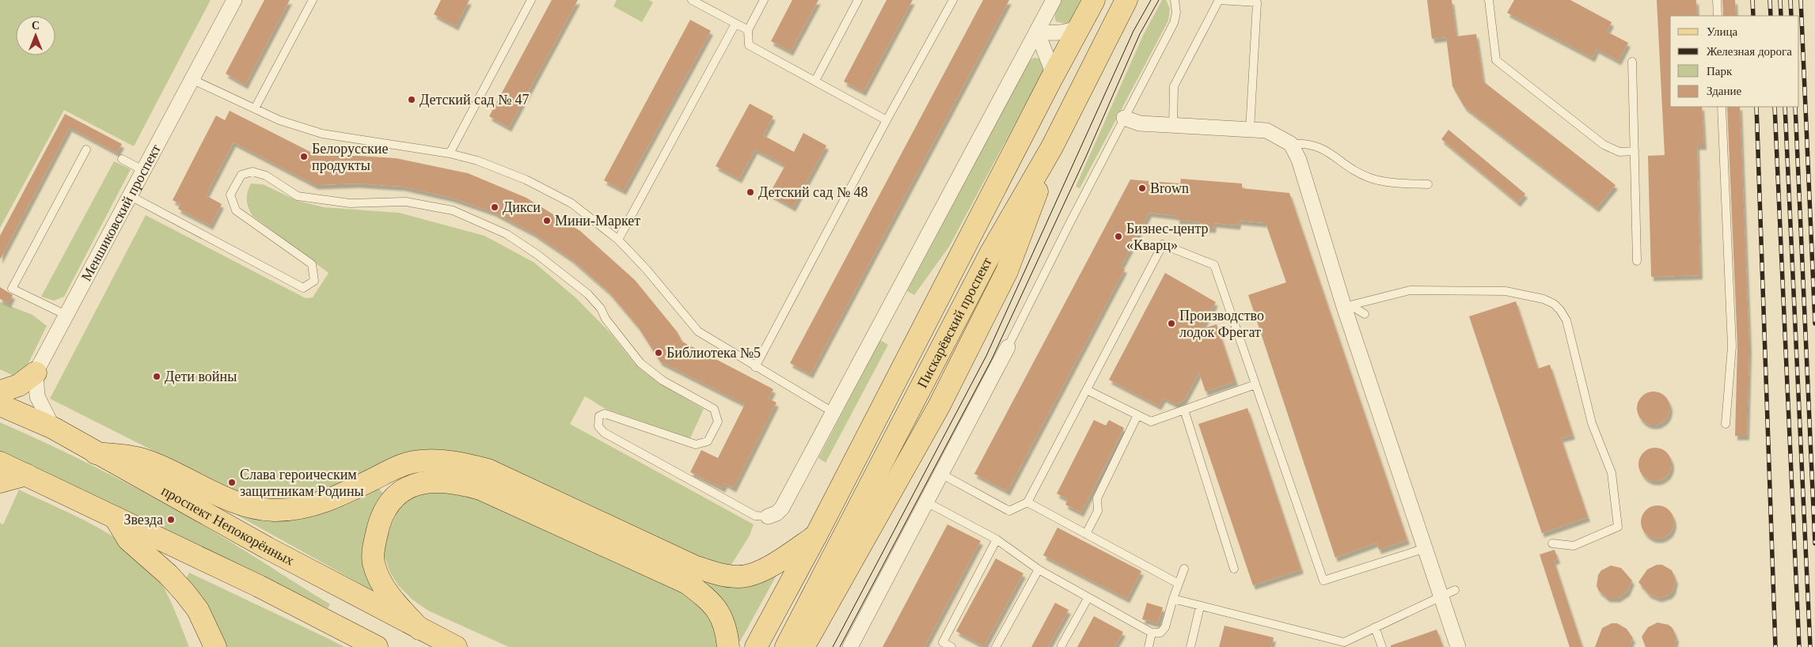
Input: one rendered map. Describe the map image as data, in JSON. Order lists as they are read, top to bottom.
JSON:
{
  "streets": {
    "main road": ["Пискарёвский проспект", "проспект Непокорённых"],
    "street": ["Меншиковский проспект"]
  },
  "places": [
    "Детский сад № 47",
    "Белорусские продукты",
    "Brown",
    "Детский сад № 48",
    "Дикси",
    "Мини-Маркет",
    "Бизнес-центр «Кварц»",
    "Производство лодок Фрегат",
    "Библиотека №5",
    "Дети войны",
    "Слава героическим защитникам Родины",
    "Звезда"
  ],
  "legend": [
    "Улица",
    "Железная дорога",
    "Парк",
    "Здание"
  ],
  "north": "top"
}
